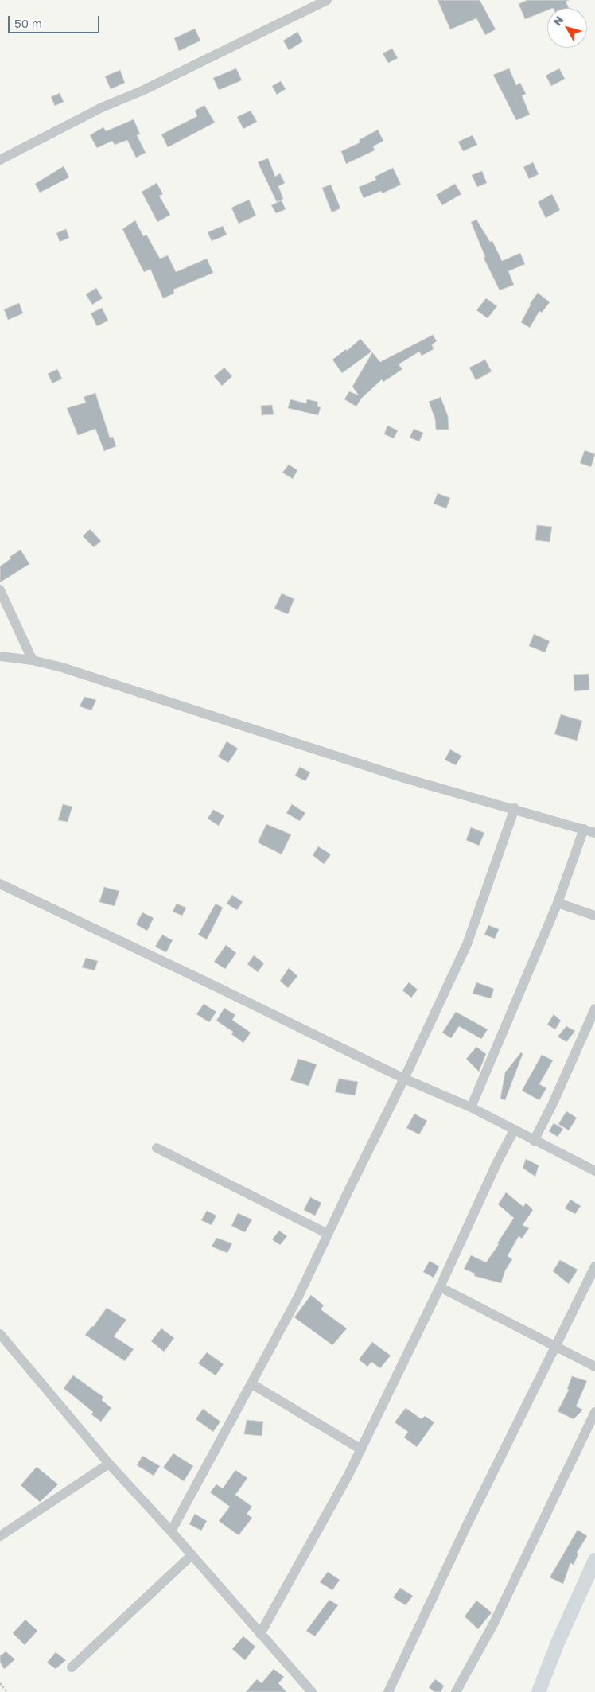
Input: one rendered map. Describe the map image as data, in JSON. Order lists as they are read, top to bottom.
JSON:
{
  "scale_bar": "50 m",
  "north": "top left"
}
